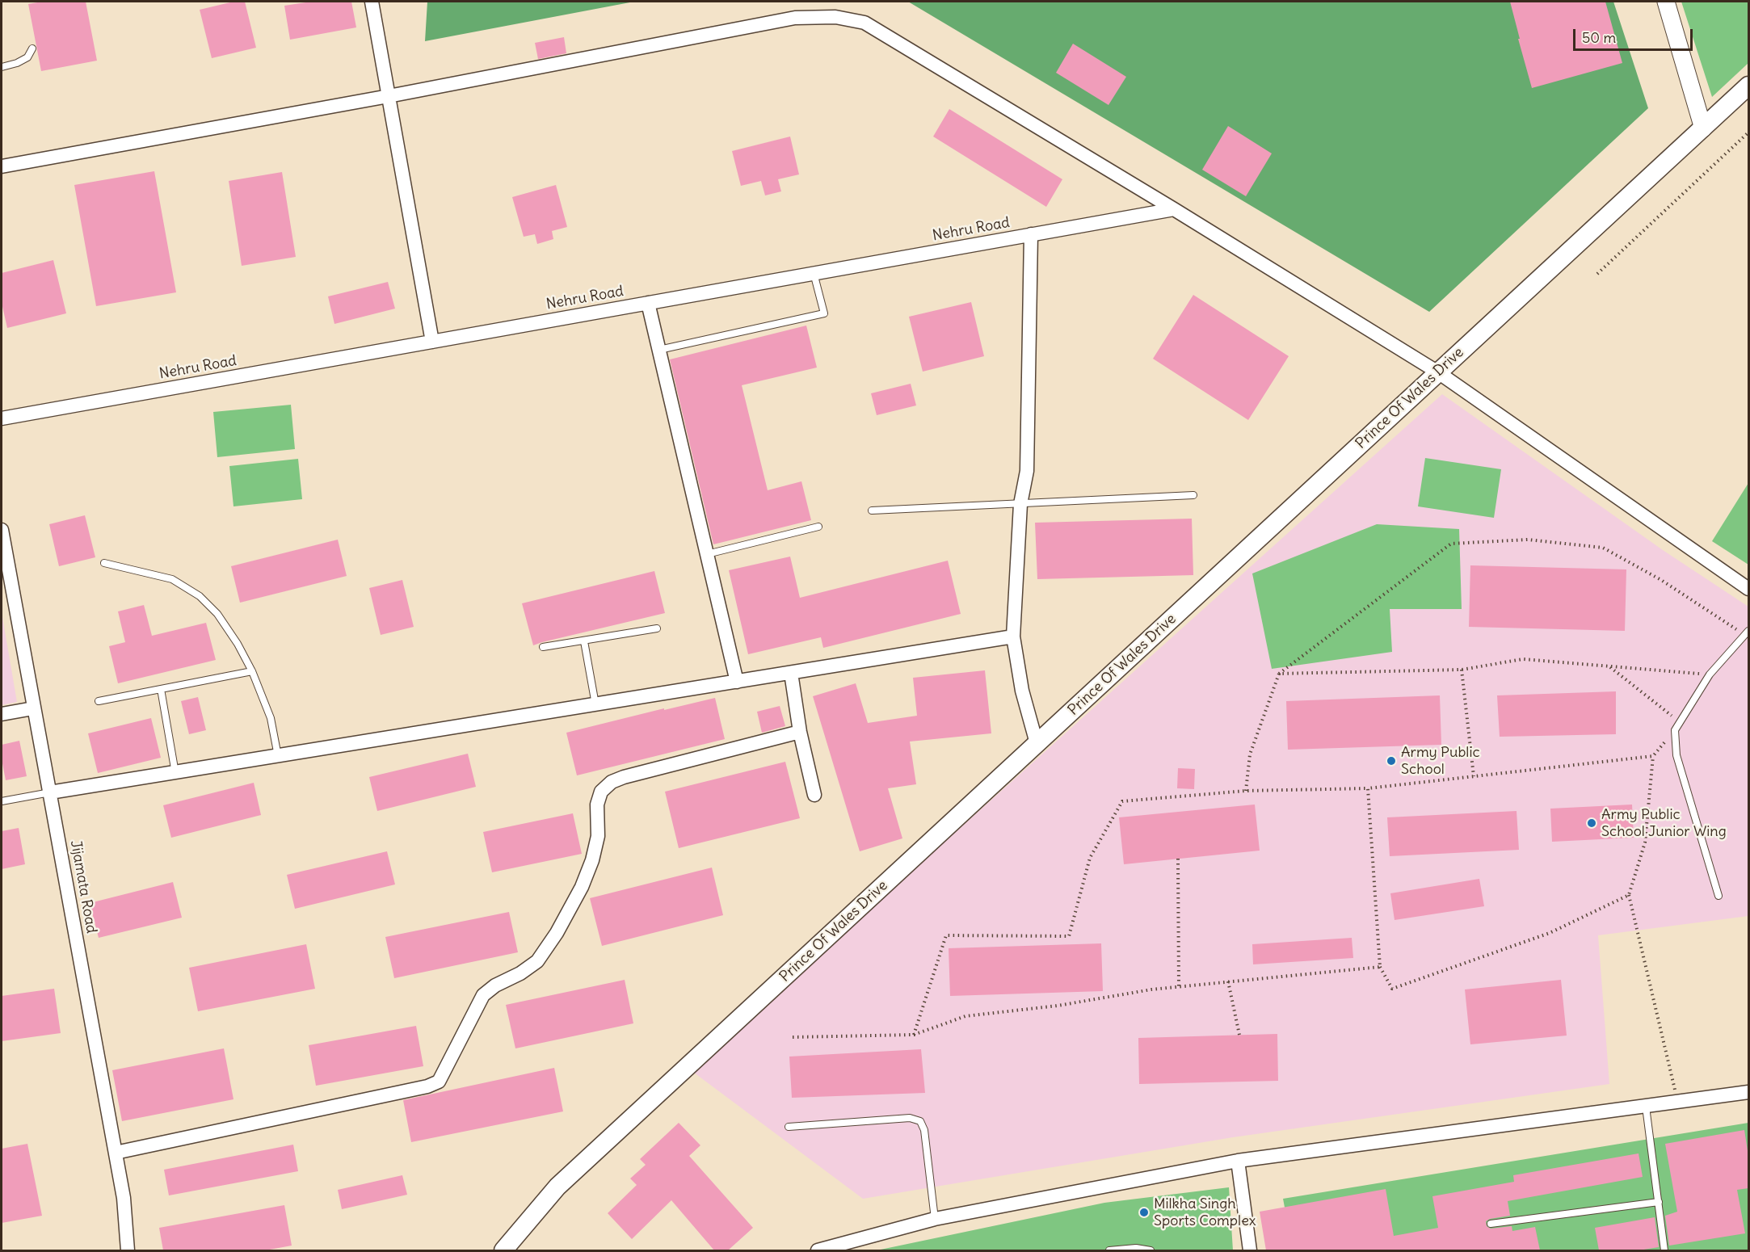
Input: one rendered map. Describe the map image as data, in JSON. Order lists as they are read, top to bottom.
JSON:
{
  "streets": {
    "main road": ["Prince Of Wales Drive"],
    "street": ["Nehru Road", "Jijamata Road"]
  },
  "places": ["Army Public School", "Army Public School Junior Wing", "Milkha Singh Sports Complex"],
  "scale_bar": "50 m"
}
